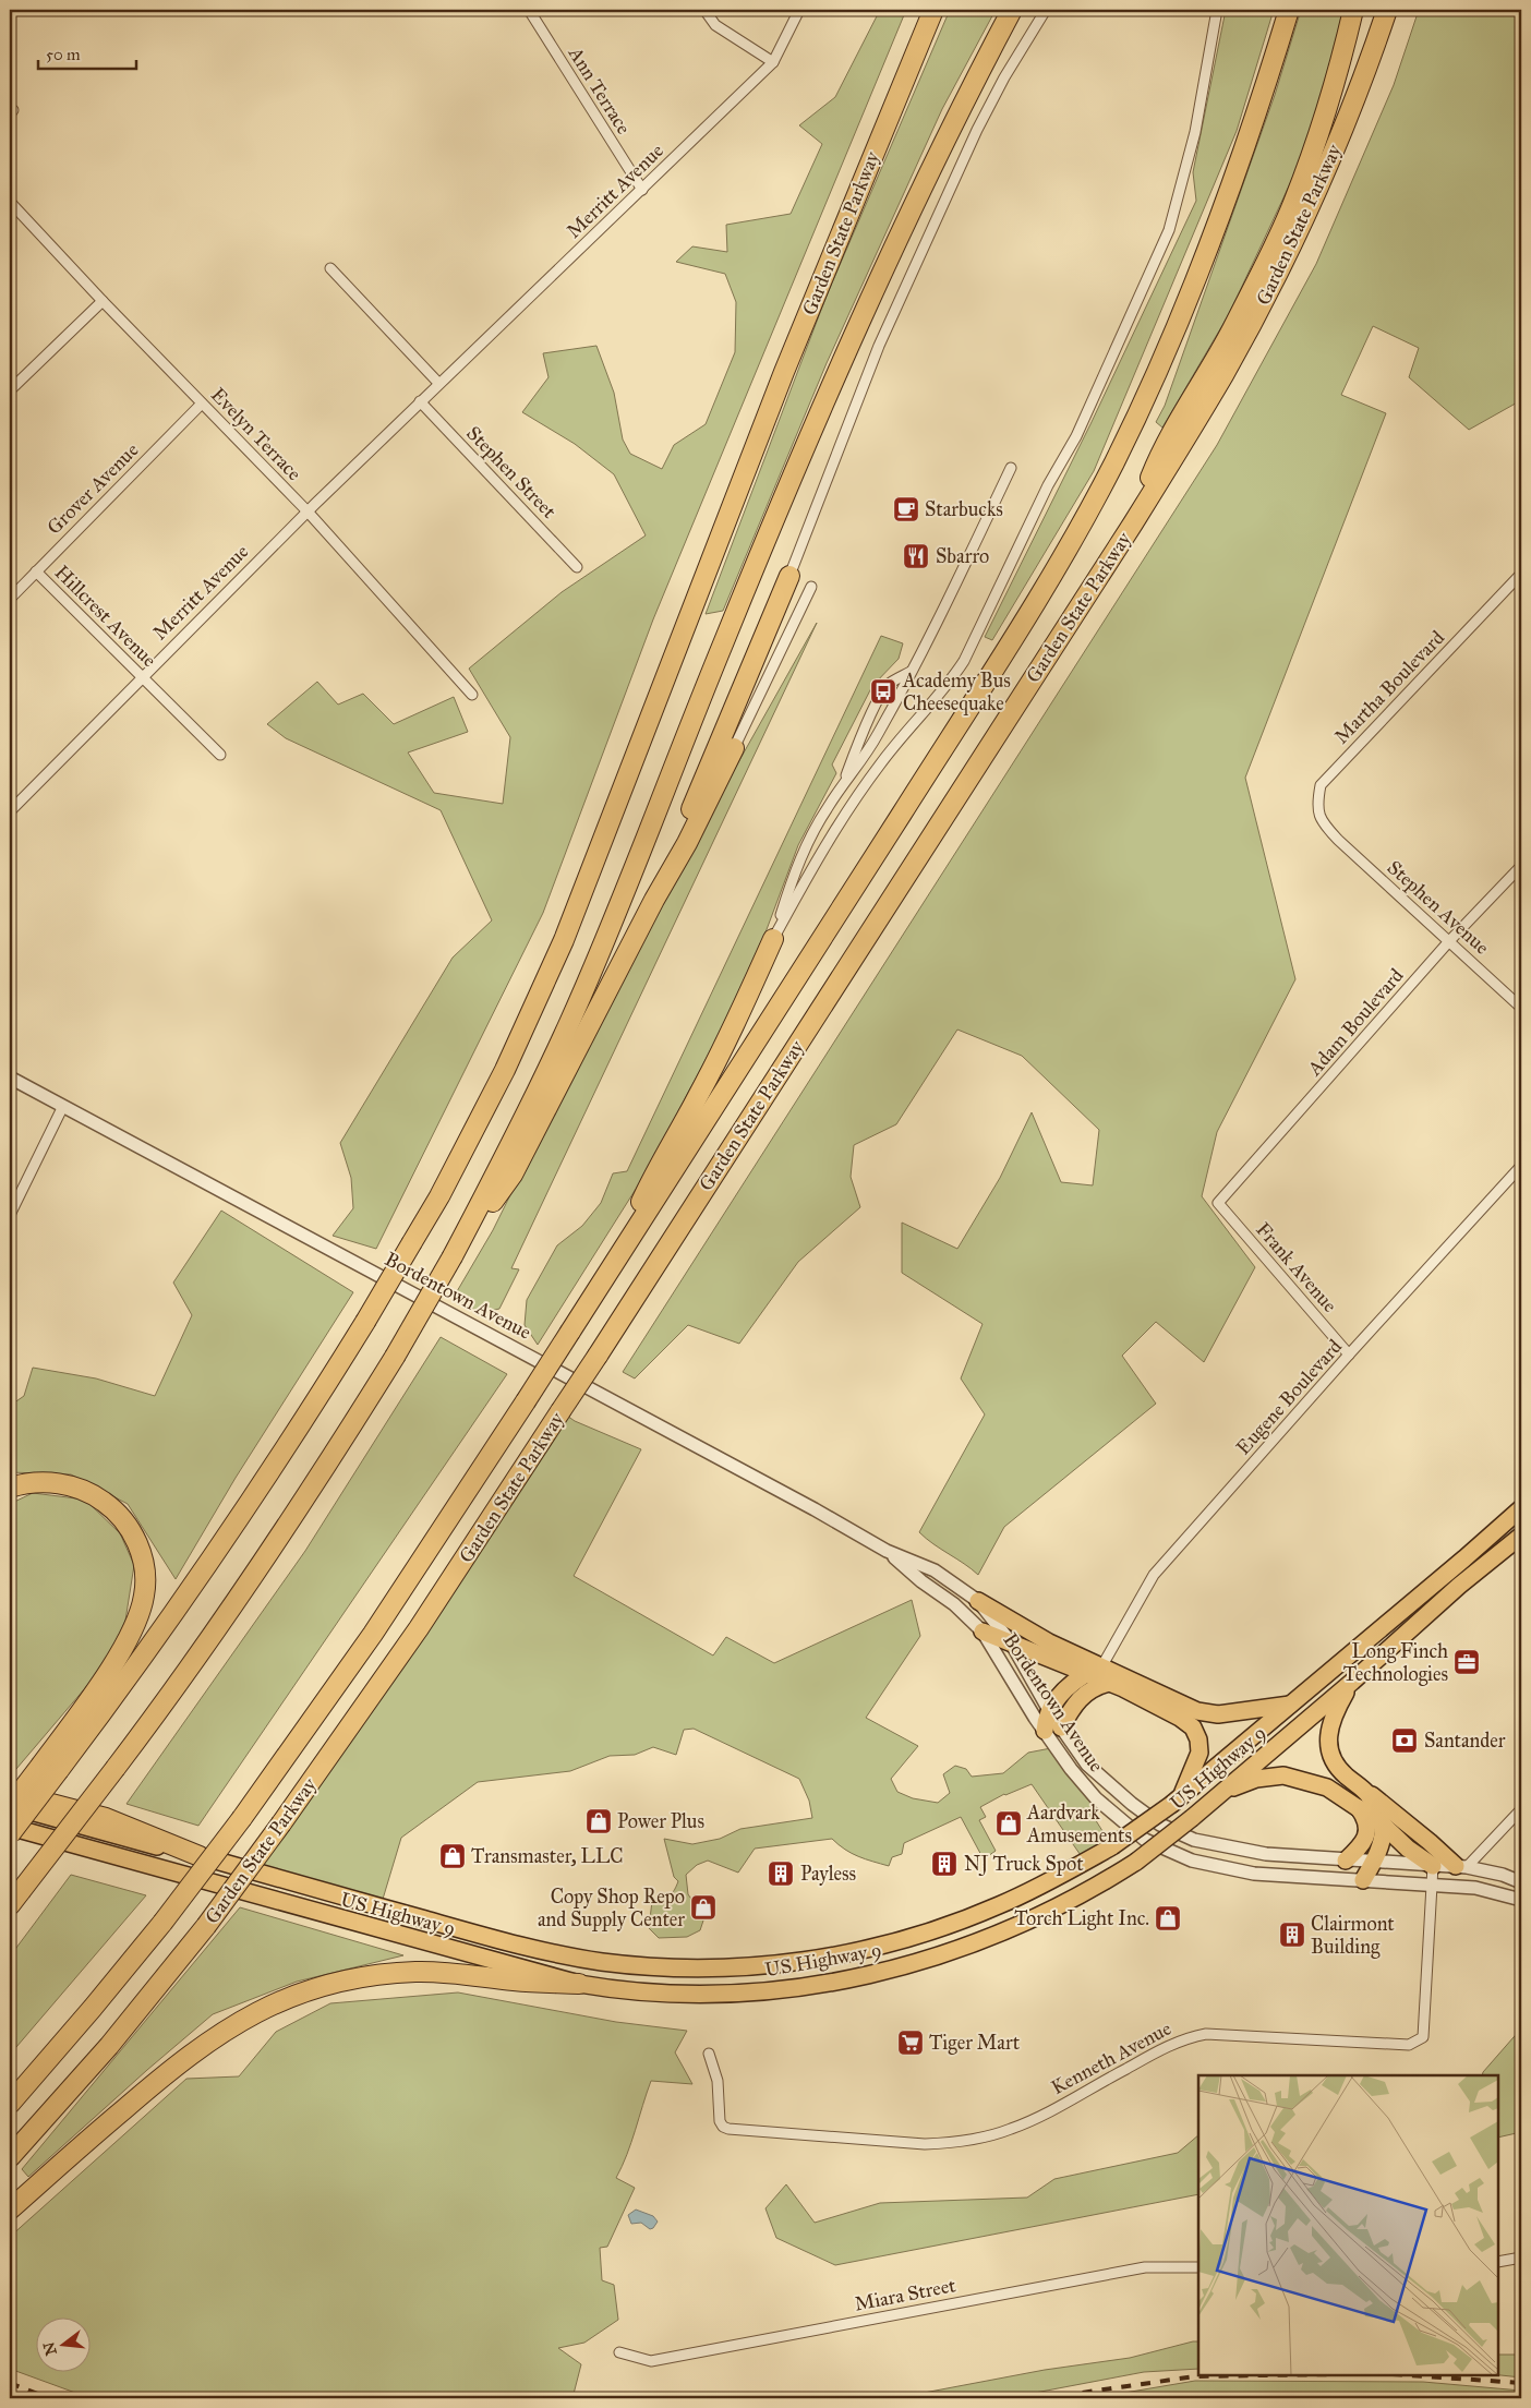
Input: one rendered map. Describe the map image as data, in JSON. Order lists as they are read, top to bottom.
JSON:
{
  "streets": {
    "highway": ["Garden State Parkway", "US Highway 9"],
    "street": [
      "Ann Terrace",
      "Merritt Avenue",
      "Evelyn Terrace",
      "Stephen Street",
      "Grover Avenue",
      "Hillcrest Avenue",
      "Martha Boulevard",
      "Stephen Avenue",
      "Adam Boulevard",
      "Frank Avenue",
      "Bordentown Avenue",
      "Eugene Boulevard",
      "Kenneth Avenue",
      "Miara Street"
    ]
  },
  "crossings": [
    ["Ann Terrace", "Merritt Avenue"],
    ["Merritt Avenue", "Evelyn Terrace"],
    ["Merritt Avenue", "Stephen Street"],
    ["Merritt Avenue", "Hillcrest Avenue"],
    ["Evelyn Terrace", "Grover Avenue"],
    ["Grover Avenue", "Hillcrest Avenue"],
    ["Martha Boulevard", "Stephen Avenue"],
    ["Stephen Avenue", "Adam Boulevard"],
    ["Adam Boulevard", "Frank Avenue"],
    ["Frank Avenue", "Eugene Boulevard"],
    ["Bordentown Avenue", "Kenneth Avenue"]
  ],
  "places": {
    "cafe": ["Starbucks"],
    "restaurant": ["Sbarro"],
    "bus stop": ["Academy Bus Cheesequake"],
    "office": ["Long Finch Technologies"],
    "bank": ["Santander"],
    "shop": [
      "Power Plus",
      "Aardvark Amusements",
      "Transmaster, LLC",
      "Copy Shop Repo and Supply Center",
      "Torch Light Inc."
    ],
    "building": ["NJ Truck Spot", "Payless", "Clairmont Building"],
    "supermarket": ["Tiger Mart"]
  },
  "scale_bar": "50 m",
  "north": "left"
}
